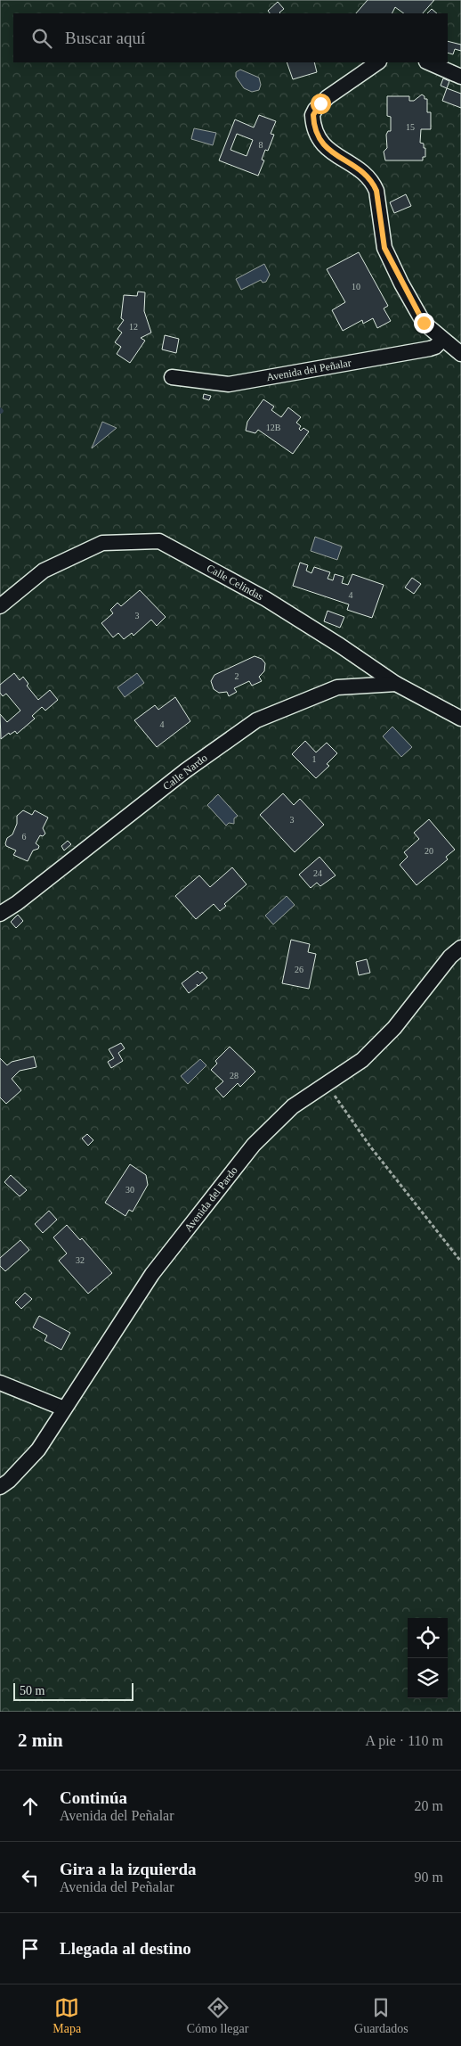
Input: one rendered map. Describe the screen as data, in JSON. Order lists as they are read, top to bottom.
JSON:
{
  "streets": {
    "street": [
      "Avenida del Peñalar",
      "Calle Celindas",
      "Calle Nardo",
      "Avenida del Pardo"
    ]
  },
  "crossings": [
    ["Calle Celindas", "Calle Nardo"]
  ],
  "house_numbers": [
    "15",
    "8",
    "10",
    "12",
    "12B",
    "4",
    "3",
    "2",
    "4",
    "1",
    "3",
    "6",
    "20",
    "24",
    "26",
    "28",
    "30",
    "32"
  ],
  "scale_bar": "50 m",
  "page": {
    "search": "Buscar aquí",
    "scale": "50 m",
    "heading": ["2 min", "A pie · 110 m"],
    "list": [
      ["Continúa", "Avenida del Peñalar", "20 m"],
      ["Gira a la izquierda", "Avenida del Peñalar", "90 m"],
      "Llegada al destino"
    ],
    "nav": ["Mapa", "Cómo llegar", "Guardados"]
  }
}
